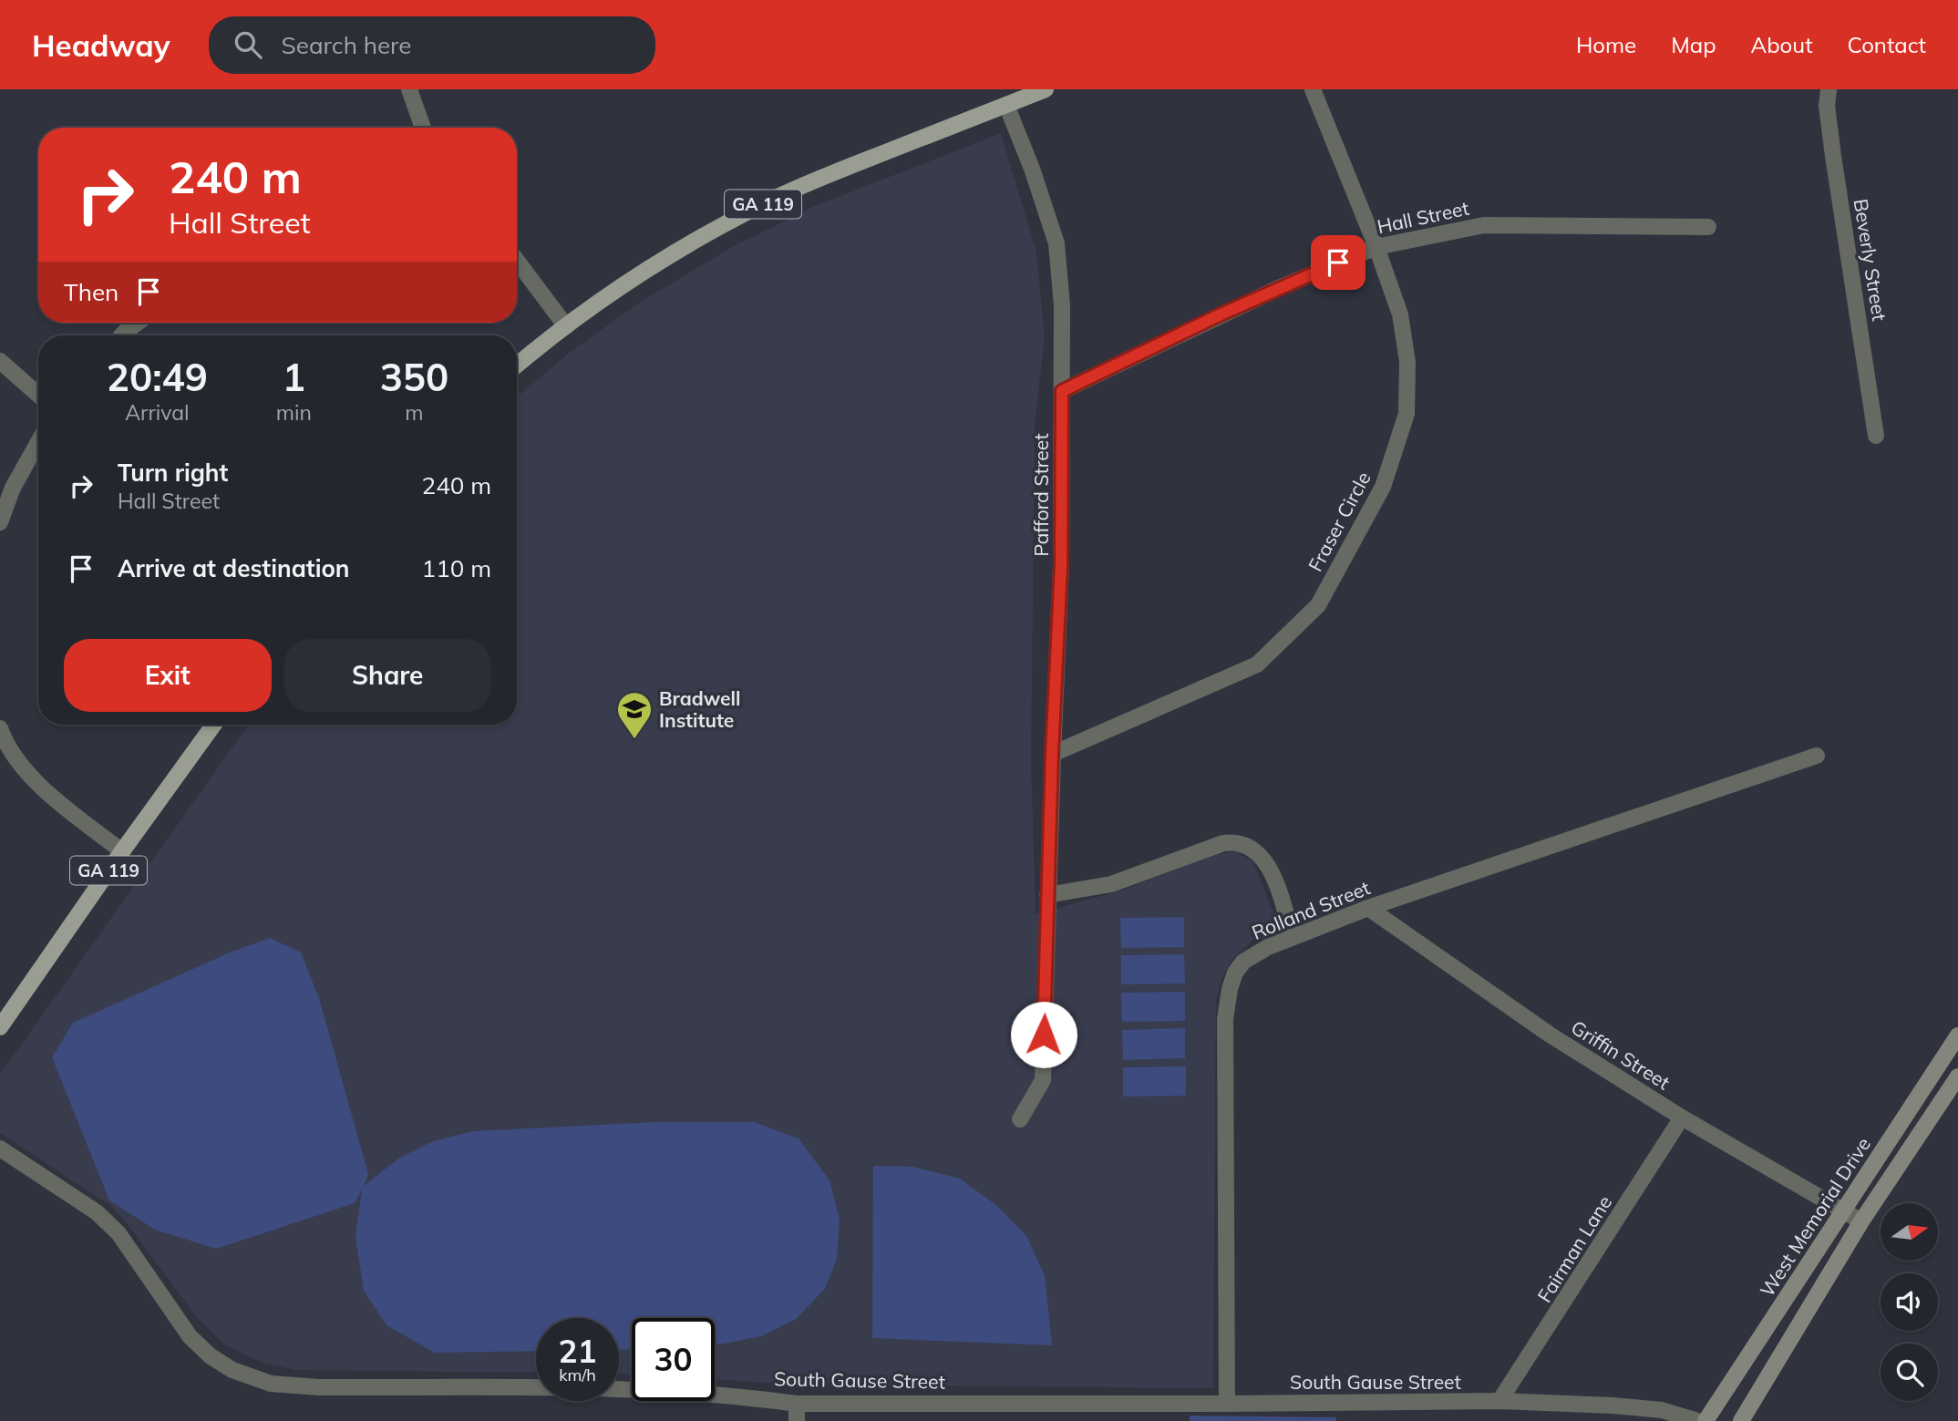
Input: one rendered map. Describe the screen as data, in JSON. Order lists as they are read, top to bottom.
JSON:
{
  "streets": {
    "main road": ["GA 119", "West Memorial Drive"],
    "street": [
      "Hall Street",
      "Beverly Street",
      "Pafford Street",
      "Fraser Circle",
      "Rolland Street",
      "Griffin Street",
      "Fairman Lane",
      "South Gause Street"
    ]
  },
  "crossings": [
    ["GA 119", "Pafford Street"],
    ["Hall Street", "Pafford Street"],
    ["Hall Street", "Fraser Circle"],
    ["Pafford Street", "Fraser Circle"],
    ["Rolland Street", "Griffin Street"],
    ["Rolland Street", "South Gause Street"],
    ["Griffin Street", "West Memorial Drive"],
    ["Griffin Street", "Fairman Lane"],
    ["Fairman Lane", "South Gause Street"]
  ],
  "places": {
    "school or university": ["Bradwell Institute"]
  },
  "north": "right",
  "page": {
    "header": "Headway",
    "search": "Search here",
    "nav": [
      "Home",
      "Map",
      "About",
      "Contact"
    ],
    "turn": ["240 m", "Hall Street"],
    "then": "Then",
    "eta": [
      "20:49",
      "Arrival",
      "1",
      "min",
      "350",
      "m"
    ],
    "list": [
      {
        "name": "Turn right",
        "note": "Hall Street",
        "value": "240 m"
      },
      {
        "name": "Arrive at destination",
        "value": "110 m"
      }
    ],
    "buttons": ["Exit", "Share"],
    "speed": "21 km/h",
    "limit": "30"
  }
}
